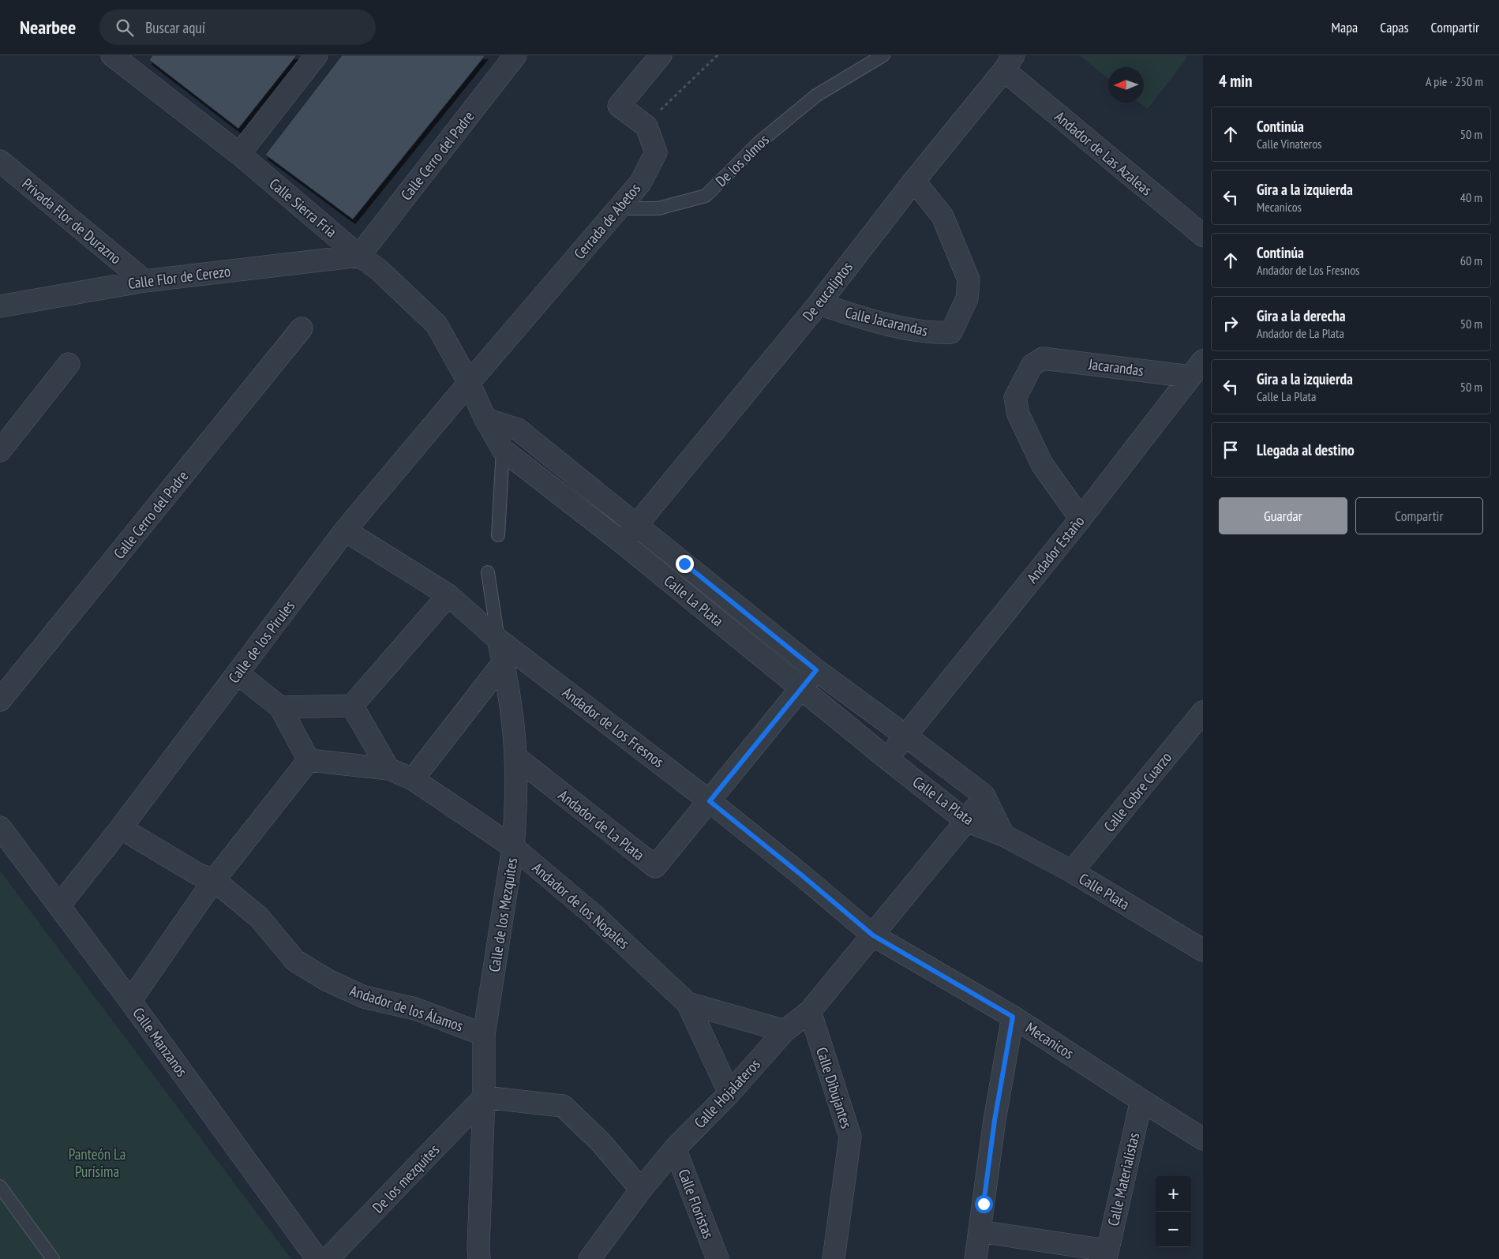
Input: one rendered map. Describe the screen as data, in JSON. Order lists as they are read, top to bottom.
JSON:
{
  "streets": {
    "street": [
      "Andador de Las Azaleas",
      "Calle Cerro del Padre",
      "Calle Sierra Fría",
      "Privada Flor de Durazno",
      "Cerrada de Abetos",
      "Calle Flor de Cerezo",
      "De eucaliptos",
      "Calle Jacarandas",
      "Jacarandas",
      "Andador Estaño",
      "Calle La Plata",
      "Calle de los Pirules",
      "Andador de Los Fresnos",
      "Calle Cobre Cuarzo",
      "Andador de La Plata",
      "Calle Plata",
      "Andador de los Nogales",
      "Calle de los Mezquites",
      "Andador de los Álamos",
      "Mecanicos",
      "Calle Manzanos",
      "Calle Dibujantes",
      "Calle Hojalateros",
      "De los mezquites",
      "Calle Materialistas",
      "Calle Floristas"
    ],
    "lane": ["De los olmos"]
  },
  "crossings": [
    ["Andador de Las Azaleas", "De eucaliptos"],
    ["Calle Cerro del Padre", "Calle Sierra Fría"],
    ["Calle Cerro del Padre", "Calle Flor de Cerezo"],
    ["De los olmos", "Cerrada de Abetos"],
    ["Calle Sierra Fría", "Cerrada de Abetos"],
    ["Calle Sierra Fría", "Calle Flor de Cerezo"],
    ["Calle Sierra Fría", "Calle de los Pirules"],
    ["Privada Flor de Durazno", "Calle Flor de Cerezo"],
    ["Cerrada de Abetos", "Calle de los Pirules"],
    ["De eucaliptos", "Calle Jacarandas"],
    ["De eucaliptos", "Calle La Plata"],
    ["Jacarandas", "Andador Estaño"],
    ["Andador Estaño", "Calle La Plata"],
    ["Calle La Plata", "Andador de La Plata"],
    ["Calle La Plata", "Calle Plata"],
    ["Calle La Plata", "Calle Hojalateros"],
    ["Calle de los Pirules", "Andador de Los Fresnos"],
    ["Calle de los Pirules", "Andador de los Álamos"],
    ["Calle de los Pirules", "Calle Manzanos"],
    ["Andador de Los Fresnos", "Andador de La Plata"],
    ["Andador de Los Fresnos", "Calle de los Mezquites"],
    ["Andador de Los Fresnos", "Mecanicos"],
    ["Andador de Los Fresnos", "Calle Hojalateros"],
    ["Calle Cobre Cuarzo", "Calle Plata"],
    ["Andador de La Plata", "Calle de los Mezquites"],
    ["Andador de los Nogales", "Calle de los Mezquites"],
    ["Andador de los Nogales", "Calle Hojalateros"],
    ["Calle de los Mezquites", "Andador de los Álamos"],
    ["Calle de los Mezquites", "De los mezquites"],
    ["Mecanicos", "Calle Hojalateros"],
    ["Mecanicos", "Calle Materialistas"],
    ["Calle Dibujantes", "Calle Hojalateros"],
    ["Calle Hojalateros", "Calle Floristas"]
  ],
  "parks": ["Panteón La Purísima"],
  "north": "left",
  "page": {
    "header": "Nearbee",
    "search": "Buscar aquí",
    "nav": ["Mapa", "Capas", "Compartir"],
    "heading": ["4 min", "A pie · 250 m"],
    "list": [
      ["Continúa", "Calle Vinateros", "50 m"],
      ["Gira a la izquierda", "Mecanicos", "40 m"],
      ["Continúa", "Andador de Los Fresnos", "60 m"],
      ["Gira a la derecha", "Andador de La Plata", "50 m"],
      ["Gira a la izquierda", "Calle La Plata", "50 m"],
      "Llegada al destino"
    ],
    "buttons": ["Guardar", "Compartir"],
    "map_buttons": ["+", "−"]
  }
}
